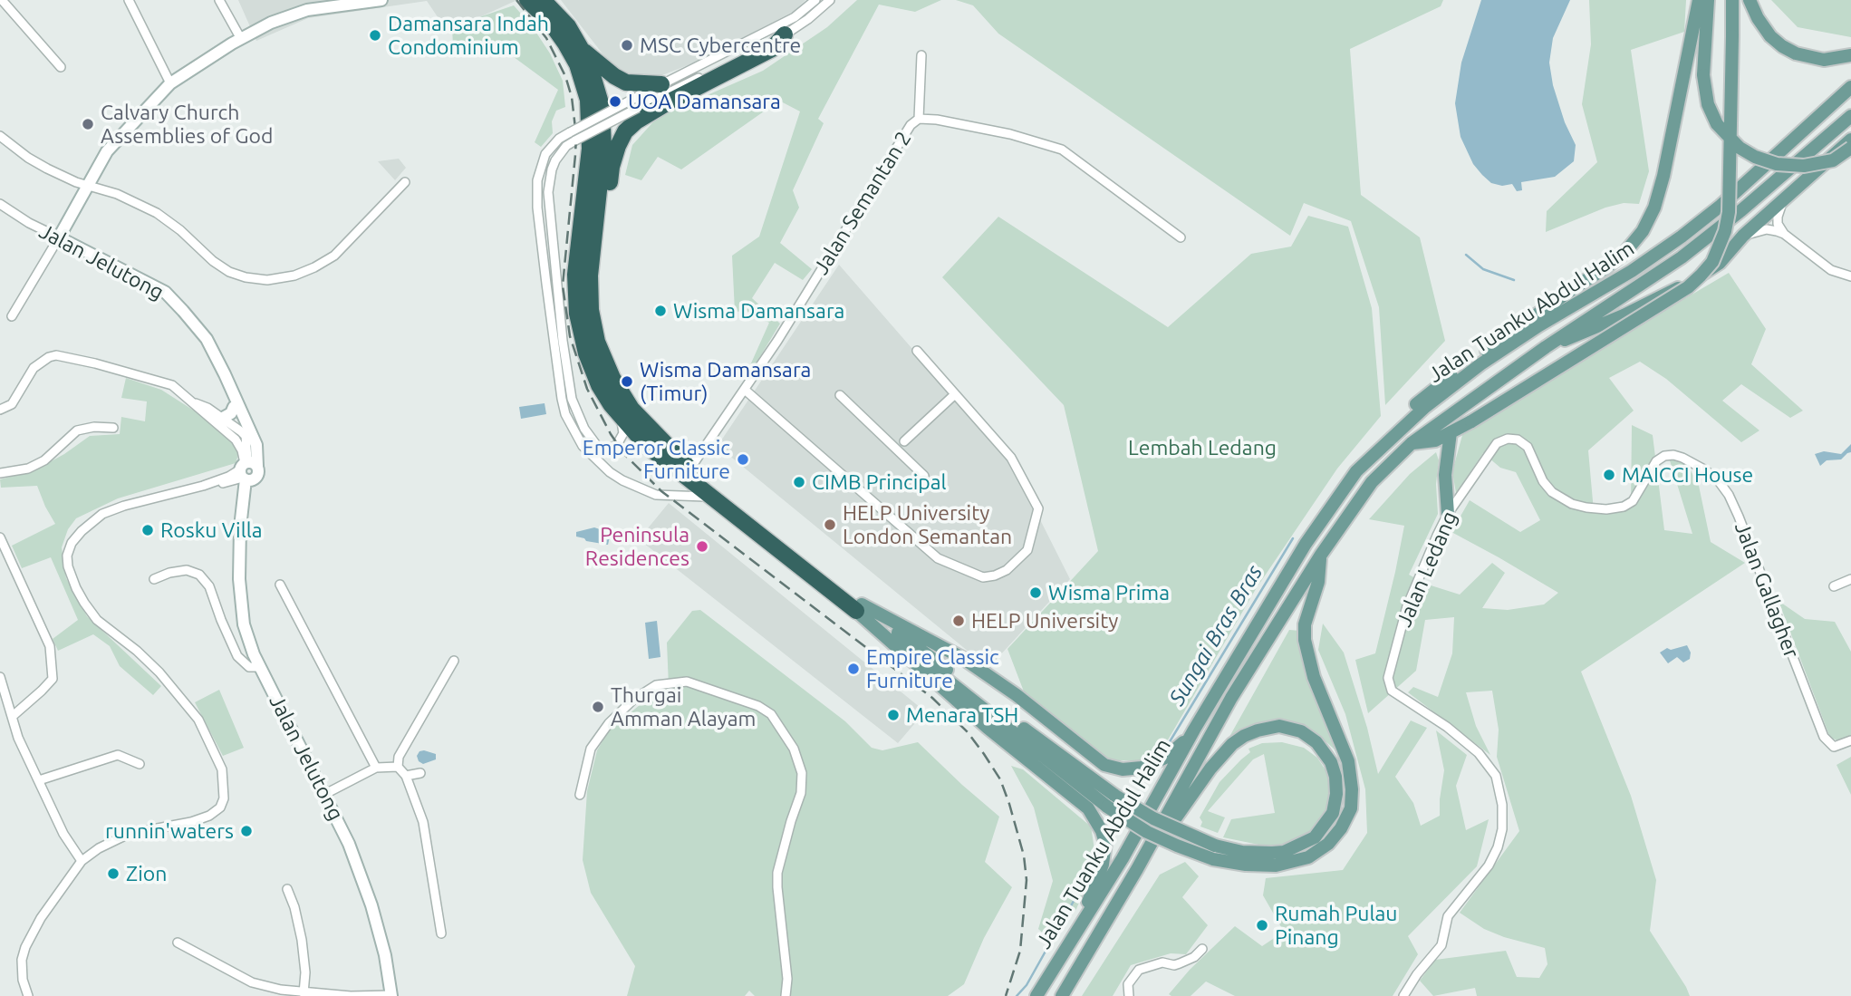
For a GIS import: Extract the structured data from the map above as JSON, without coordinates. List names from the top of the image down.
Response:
{
  "streets": {
    "main road": ["Jalan Tuanku Abdul Halim"],
    "street": [
      "Jalan Semantan 2",
      "Jalan Jelutong",
      "Jalan Ledang",
      "Jalan Gallagher"
    ]
  },
  "crossings": [
    ["Jalan Ledang", "Jalan Gallagher"]
  ],
  "water": ["Sungai Bras Bras"],
  "parks": ["Lembah Ledang"],
  "places": [
    "Damansara Indah Condominium",
    "MSC Cybercentre",
    "UOA Damansara",
    "Calvary Church Assemblies of God",
    "Wisma Damansara",
    "Wisma Damansara (Timur)",
    "Emperor Classic Furniture",
    "MAICCI House",
    "CIMB Principal",
    "HELP University London Semantan",
    "Rosku Villa",
    "Peninsula Residences",
    "Wisma Prima",
    "HELP University",
    "Empire Classic Furniture",
    "Thurgai Amman Alayam",
    "Menara TSH",
    "runnin'waters",
    "Zion",
    "Rumah Pulau Pinang"
  ]
}
